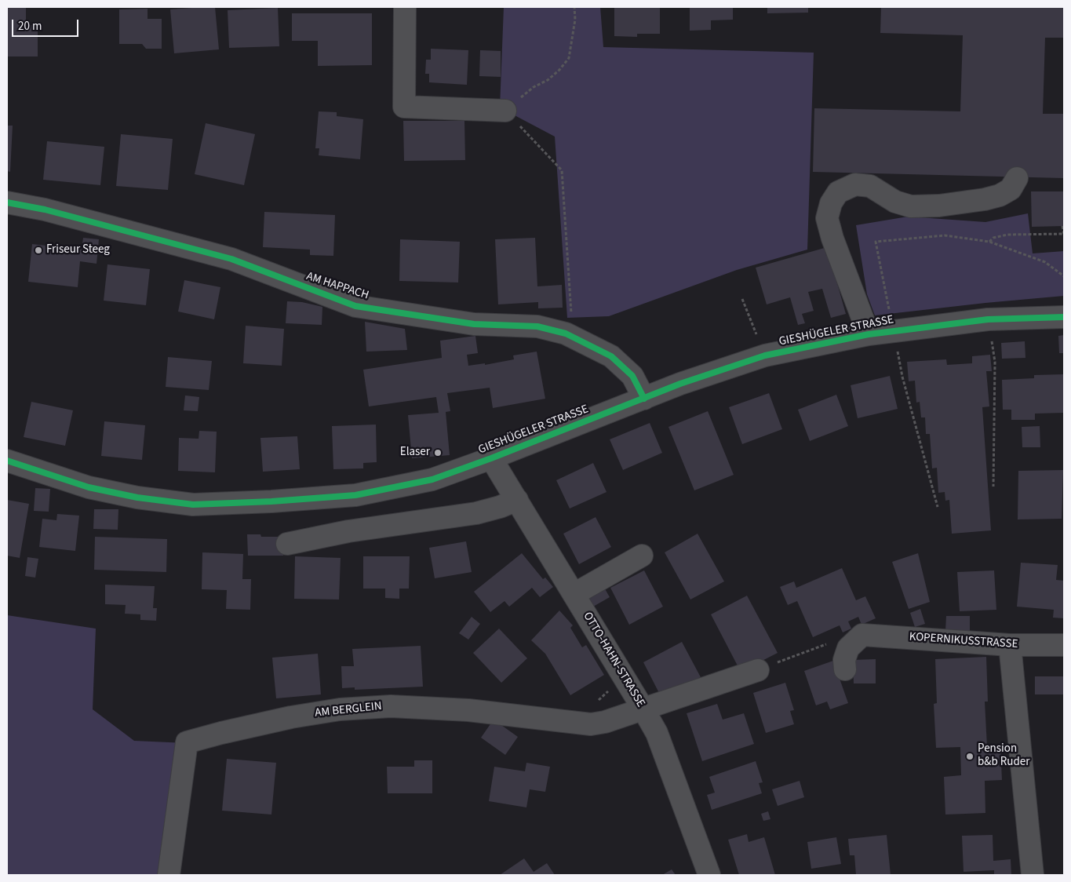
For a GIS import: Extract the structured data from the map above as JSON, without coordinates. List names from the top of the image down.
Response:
{
  "streets": {
    "street": [
      "AM HAPPACH",
      "GIESHÜGELER STRASSE",
      "KOPERNIKUSSTRASSE",
      "OTTO-HAHN-STRASSE",
      "AM BERGLEIN"
    ]
  },
  "crossings": [
    ["AM HAPPACH", "GIESHÜGELER STRASSE"],
    ["GIESHÜGELER STRASSE", "OTTO-HAHN-STRASSE"],
    ["OTTO-HAHN-STRASSE", "AM BERGLEIN"]
  ],
  "places": ["Friseur Steeg", "Elaser", "Pension b&b Ruder"],
  "scale_bar": "20 m"
}
